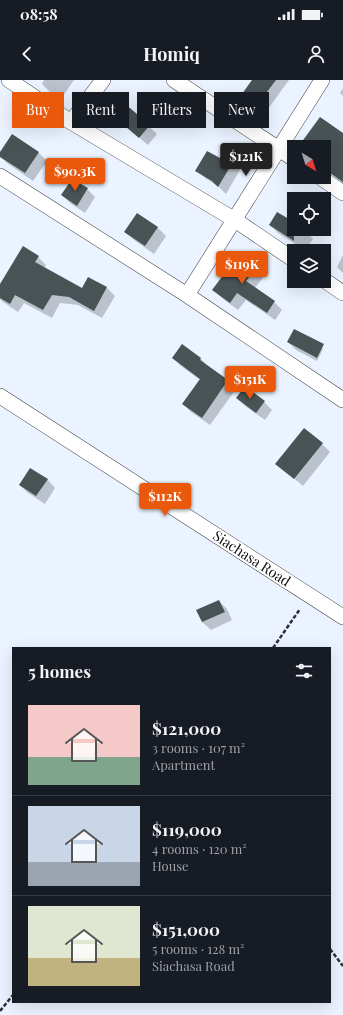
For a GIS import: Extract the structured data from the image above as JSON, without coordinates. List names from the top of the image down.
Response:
{
  "streets": {
    "street": ["Siachasa Road"]
  },
  "north": "bottom right",
  "page": {
    "status": "08:58",
    "header": "Homiq",
    "chip": [
      "Buy",
      "Rent",
      "Filters",
      "New"
    ],
    "price": [
      "$121K",
      "$90.3K",
      "$119K",
      "$151K",
      "$112K"
    ],
    "heading": "5 homes",
    "list": [
      {
        "name": "$121,000",
        "note": "3 rooms · 107 m² · Apartment"
      },
      {
        "name": "$119,000",
        "note": "4 rooms · 120 m² · House"
      },
      {
        "name": "$151,000",
        "note": "5 rooms · 128 m² · Siachasa Road"
      }
    ]
  }
}
